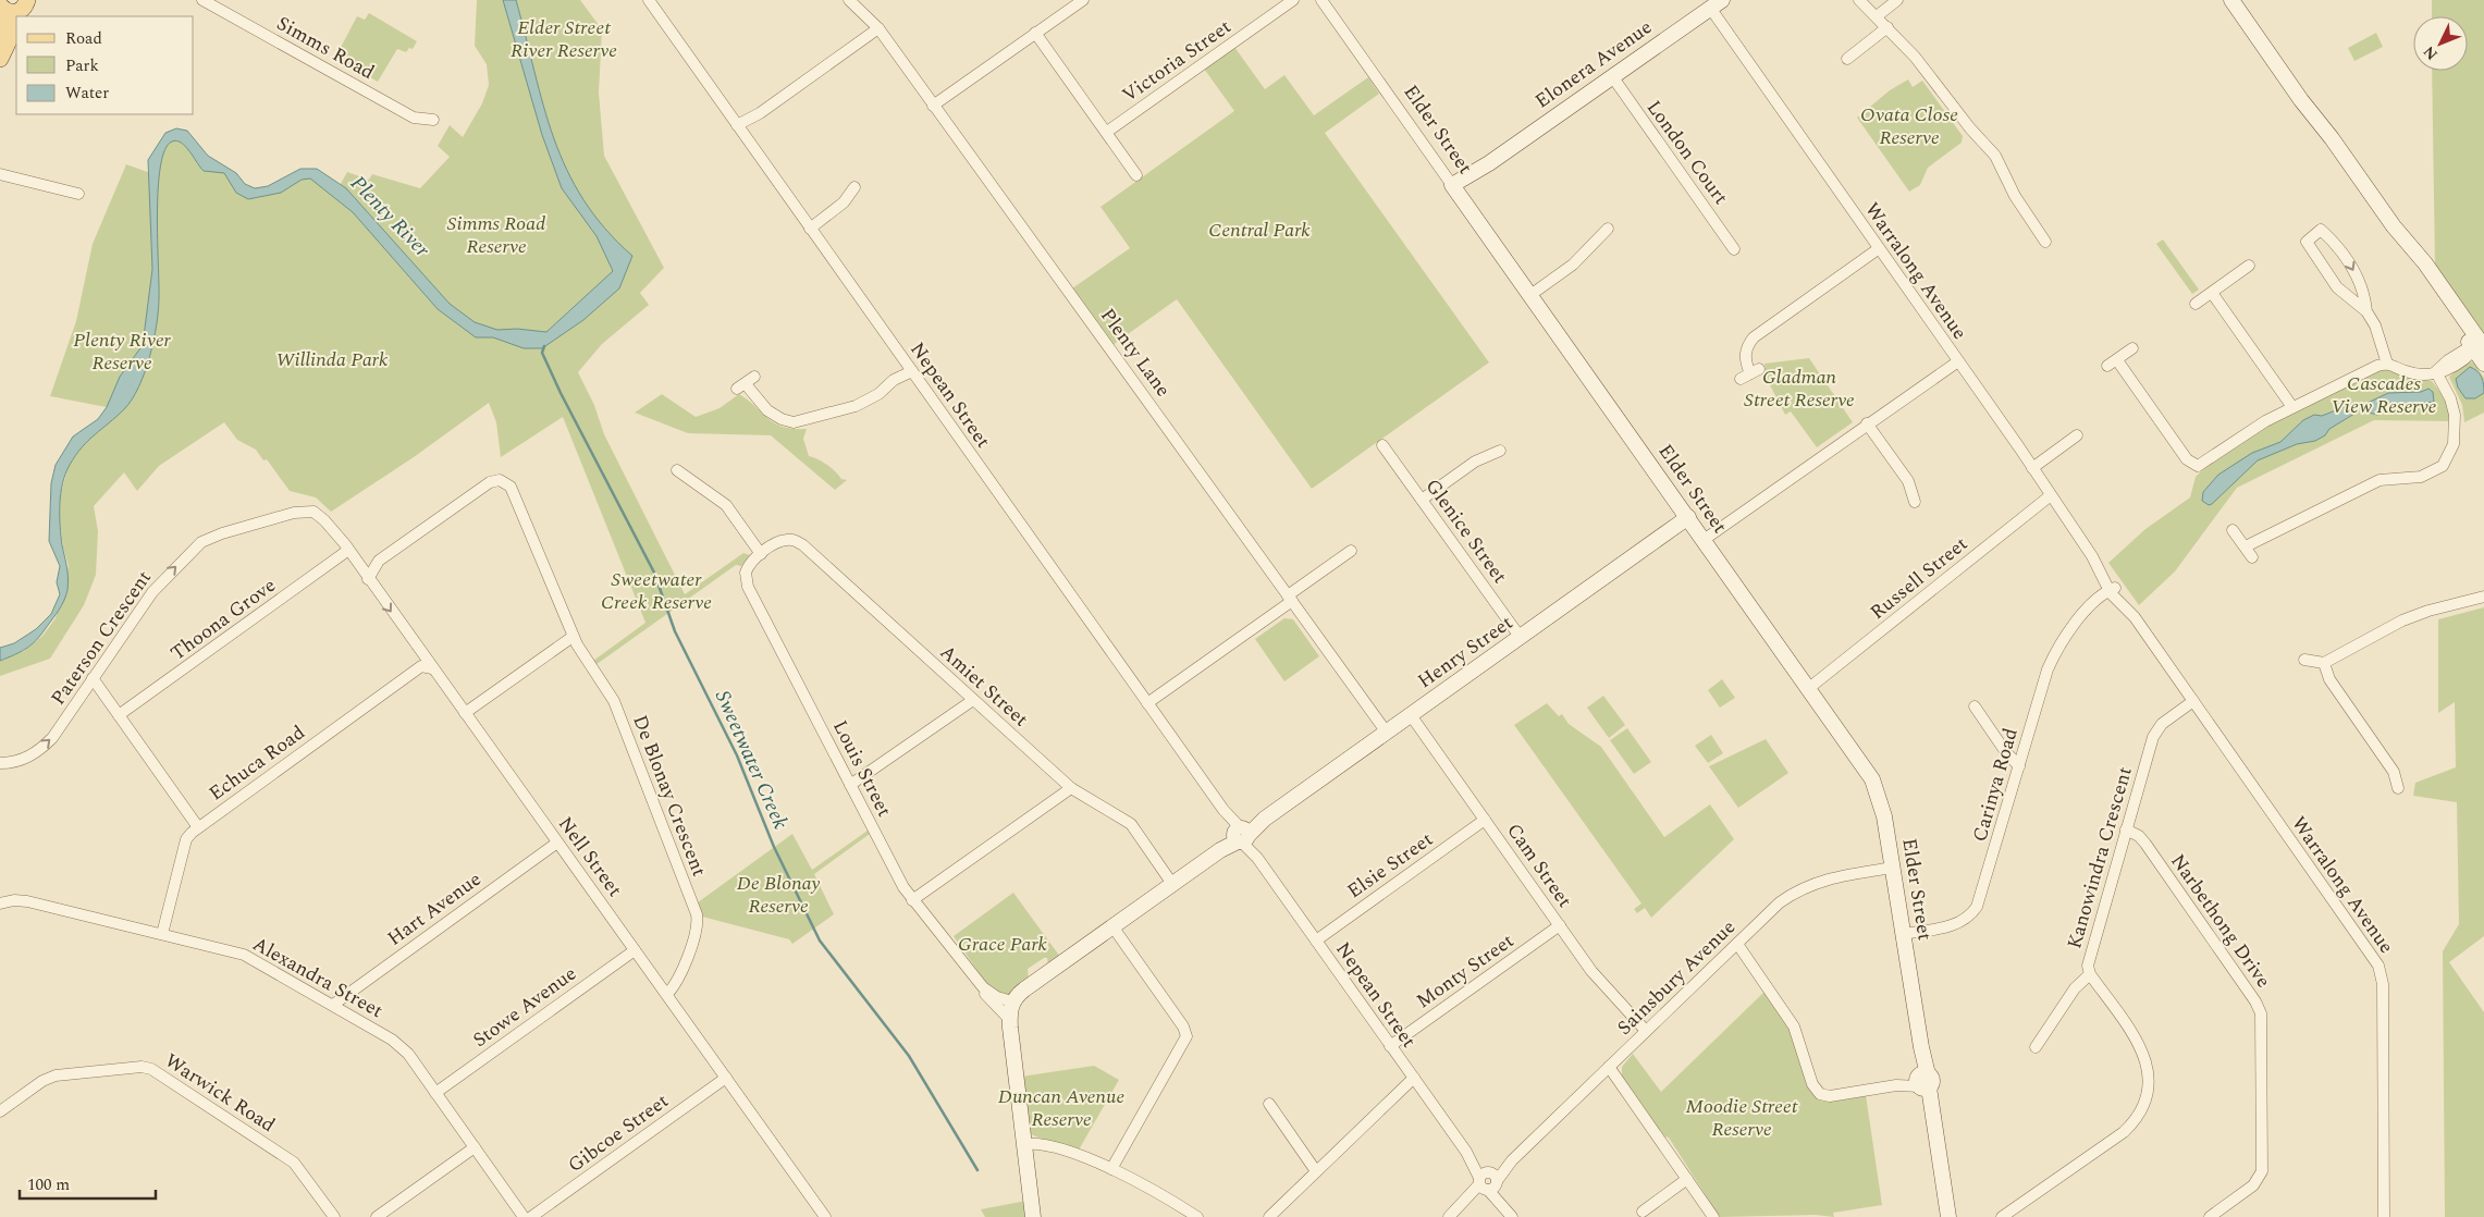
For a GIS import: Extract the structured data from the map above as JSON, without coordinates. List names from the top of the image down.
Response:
{
  "streets": {
    "street": [
      "Simms Road",
      "Victoria Street",
      "Elonera Avenue",
      "Elder Street",
      "London Court",
      "Warralong Avenue",
      "Plenty Lane",
      "Nepean Street",
      "Glenice Street",
      "Russell Street",
      "Thoona Grove",
      "Paterson Crescent",
      "Henry Street",
      "Amiet Street",
      "Echuca Road",
      "Louis Street",
      "Carinya Road",
      "De Blonay Crescent",
      "Nell Street",
      "Kanowindra Crescent",
      "Elsie Street",
      "Cam Street",
      "Hart Avenue",
      "Narbethong Drive",
      "Monty Street",
      "Alexandra Street",
      "Sainsbury Avenue",
      "Stowe Avenue",
      "Warwick Road",
      "Gibcoe Street"
    ]
  },
  "crossings": [
    ["Elonera Avenue", "Elder Street"],
    ["Elonera Avenue", "London Court"],
    ["Elonera Avenue", "Warralong Avenue"],
    ["Elder Street", "Russell Street"],
    ["Elder Street", "Henry Street"],
    ["Elder Street", "Carinya Road"],
    ["Elder Street", "Sainsbury Avenue"],
    ["Warralong Avenue", "Russell Street"],
    ["Warralong Avenue", "Carinya Road"],
    ["Warralong Avenue", "Kanowindra Crescent"],
    ["Plenty Lane", "Henry Street"],
    ["Nepean Street", "Henry Street"],
    ["Nepean Street", "Elsie Street"],
    ["Nepean Street", "Monty Street"],
    ["Nepean Street", "Sainsbury Avenue"],
    ["Glenice Street", "Henry Street"],
    ["Thoona Grove", "Nell Street"],
    ["Paterson Crescent", "Nell Street"],
    ["Henry Street", "Amiet Street"],
    ["Henry Street", "Louis Street"],
    ["Henry Street", "Cam Street"],
    ["Amiet Street", "Louis Street"],
    ["Echuca Road", "Nell Street"],
    ["Echuca Road", "Alexandra Street"],
    ["De Blonay Crescent", "Nell Street"],
    ["Nell Street", "Hart Avenue"],
    ["Nell Street", "Stowe Avenue"],
    ["Nell Street", "Gibcoe Street"],
    ["Kanowindra Crescent", "Narbethong Drive"],
    ["Elsie Street", "Cam Street"],
    ["Cam Street", "Monty Street"],
    ["Cam Street", "Sainsbury Avenue"],
    ["Hart Avenue", "Alexandra Street"],
    ["Alexandra Street", "Stowe Avenue"]
  ],
  "one_way": ["Paterson Crescent"],
  "water": ["Plenty River", "Sweetwater Creek"],
  "parks": [
    "Elder Street River Reserve",
    "Ovata Close Reserve",
    "Simms Road Reserve",
    "Central Park",
    "Plenty River Reserve",
    "Willinda Park",
    "Gladman Street Reserve",
    "Cascades View Reserve",
    "Sweetwater Creek Reserve",
    "De Blonay Reserve",
    "Grace Park",
    "Duncan Avenue Reserve",
    "Moodie Street Reserve"
  ],
  "legend": ["Road", "Park", "Water"],
  "scale_bar": "100 m",
  "north": "bottom left"
}
